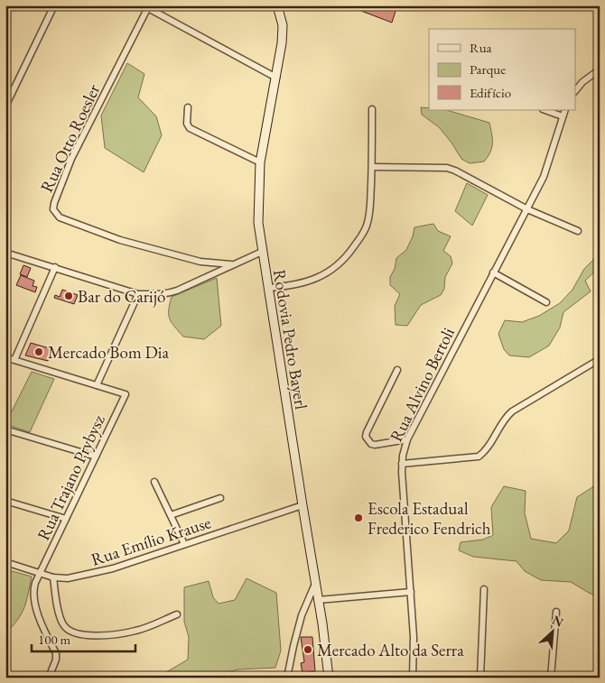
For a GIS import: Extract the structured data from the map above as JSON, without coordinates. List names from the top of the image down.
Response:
{
  "streets": {
    "main road": ["Rodovia Pedro Bayerl"],
    "street": [
      "Rua Otto Roesler",
      "Rua Alvino Bertoli",
      "Rua Trajano Prybysz",
      "Rua Emílio Krause"
    ]
  },
  "crossings": [
    ["Rodovia Pedro Bayerl", "Rua Emílio Krause"],
    ["Rua Trajano Prybysz", "Rua Emílio Krause"]
  ],
  "places": [
    "Bar do Carijó",
    "Mercado Bom Dia",
    "Escola Estadual Frederico Fendrich",
    "Mercado Alto da Serra"
  ],
  "legend": ["Rua", "Parque", "Edifício"],
  "scale_bar": "100 m",
  "north": "top right"
}
